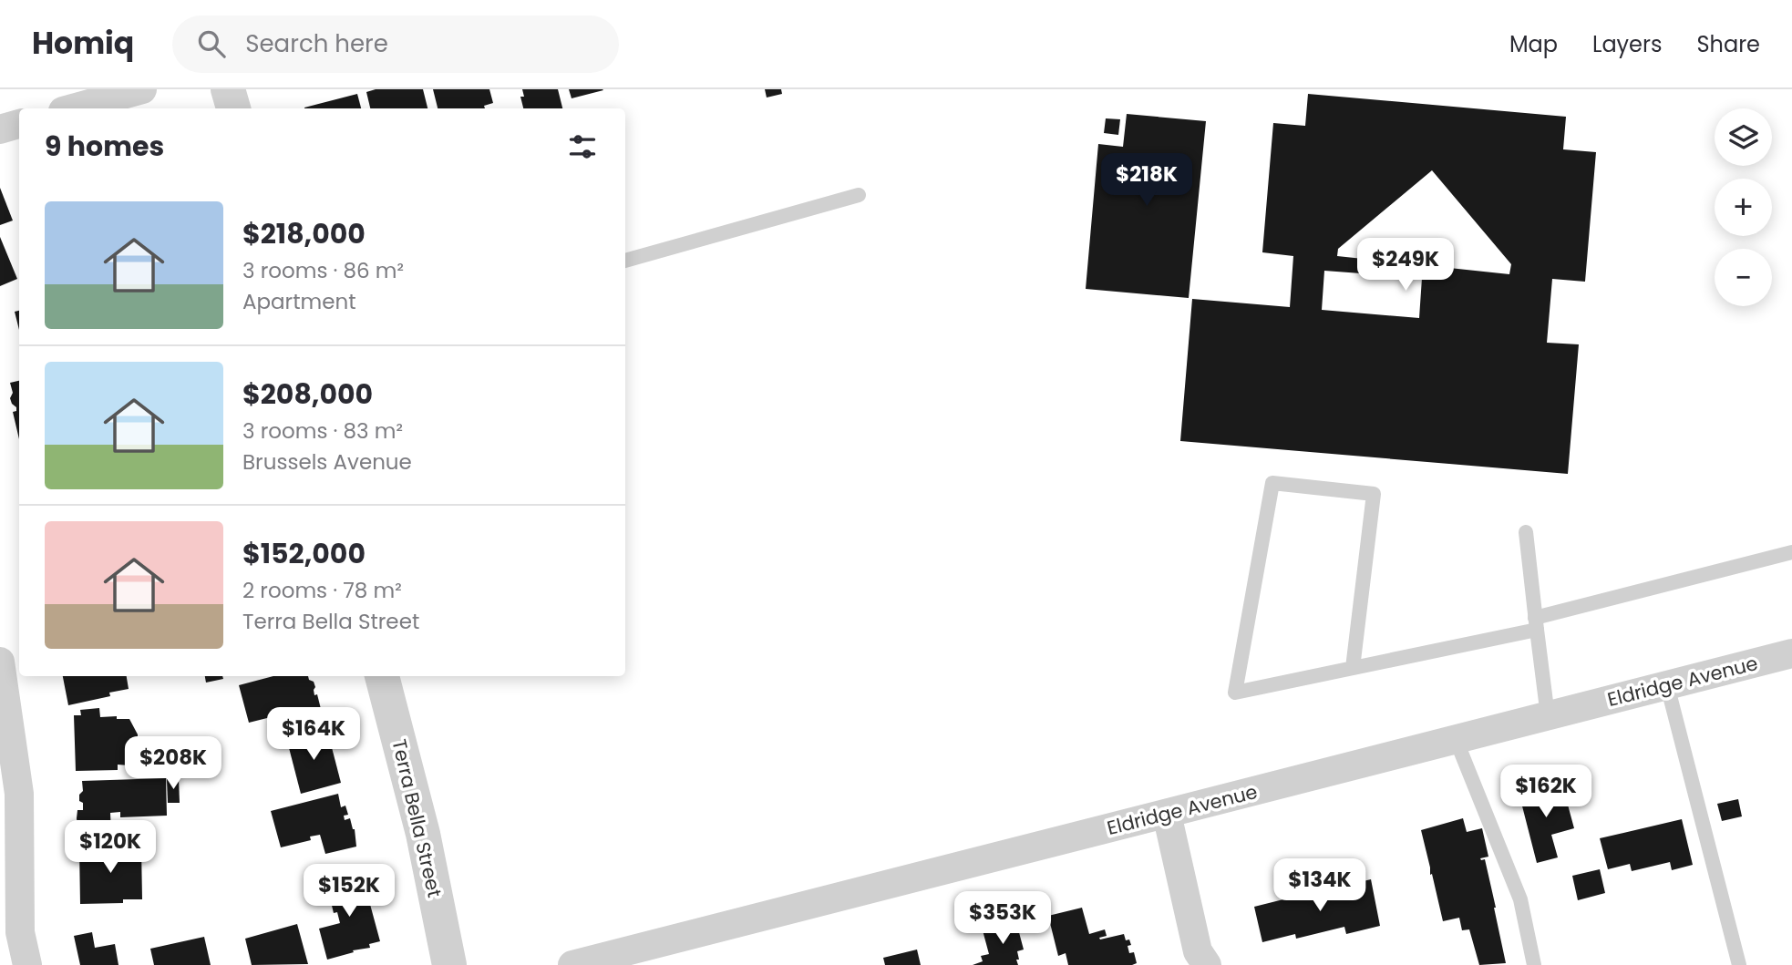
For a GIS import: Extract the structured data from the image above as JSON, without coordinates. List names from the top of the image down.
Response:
{
  "streets": {
    "street": ["Eldridge Avenue", "Terra Bella Street"]
  },
  "page": {
    "header": "Homiq",
    "search": "Search here",
    "nav": ["Map", "Layers", "Share"],
    "map_buttons": ["+", "−"],
    "heading": "9 homes",
    "price": [
      "$218K",
      "$249K",
      "$164K",
      "$208K",
      "$162K",
      "$120K",
      "$134K",
      "$152K",
      "$353K"
    ],
    "list": [
      {
        "name": "$218,000",
        "note": "3 rooms · 86 m² · Apartment"
      },
      {
        "name": "$208,000",
        "note": "3 rooms · 83 m² · Brussels Avenue"
      },
      {
        "name": "$152,000",
        "note": "2 rooms · 78 m² · Terra Bella Street"
      }
    ]
  }
}
